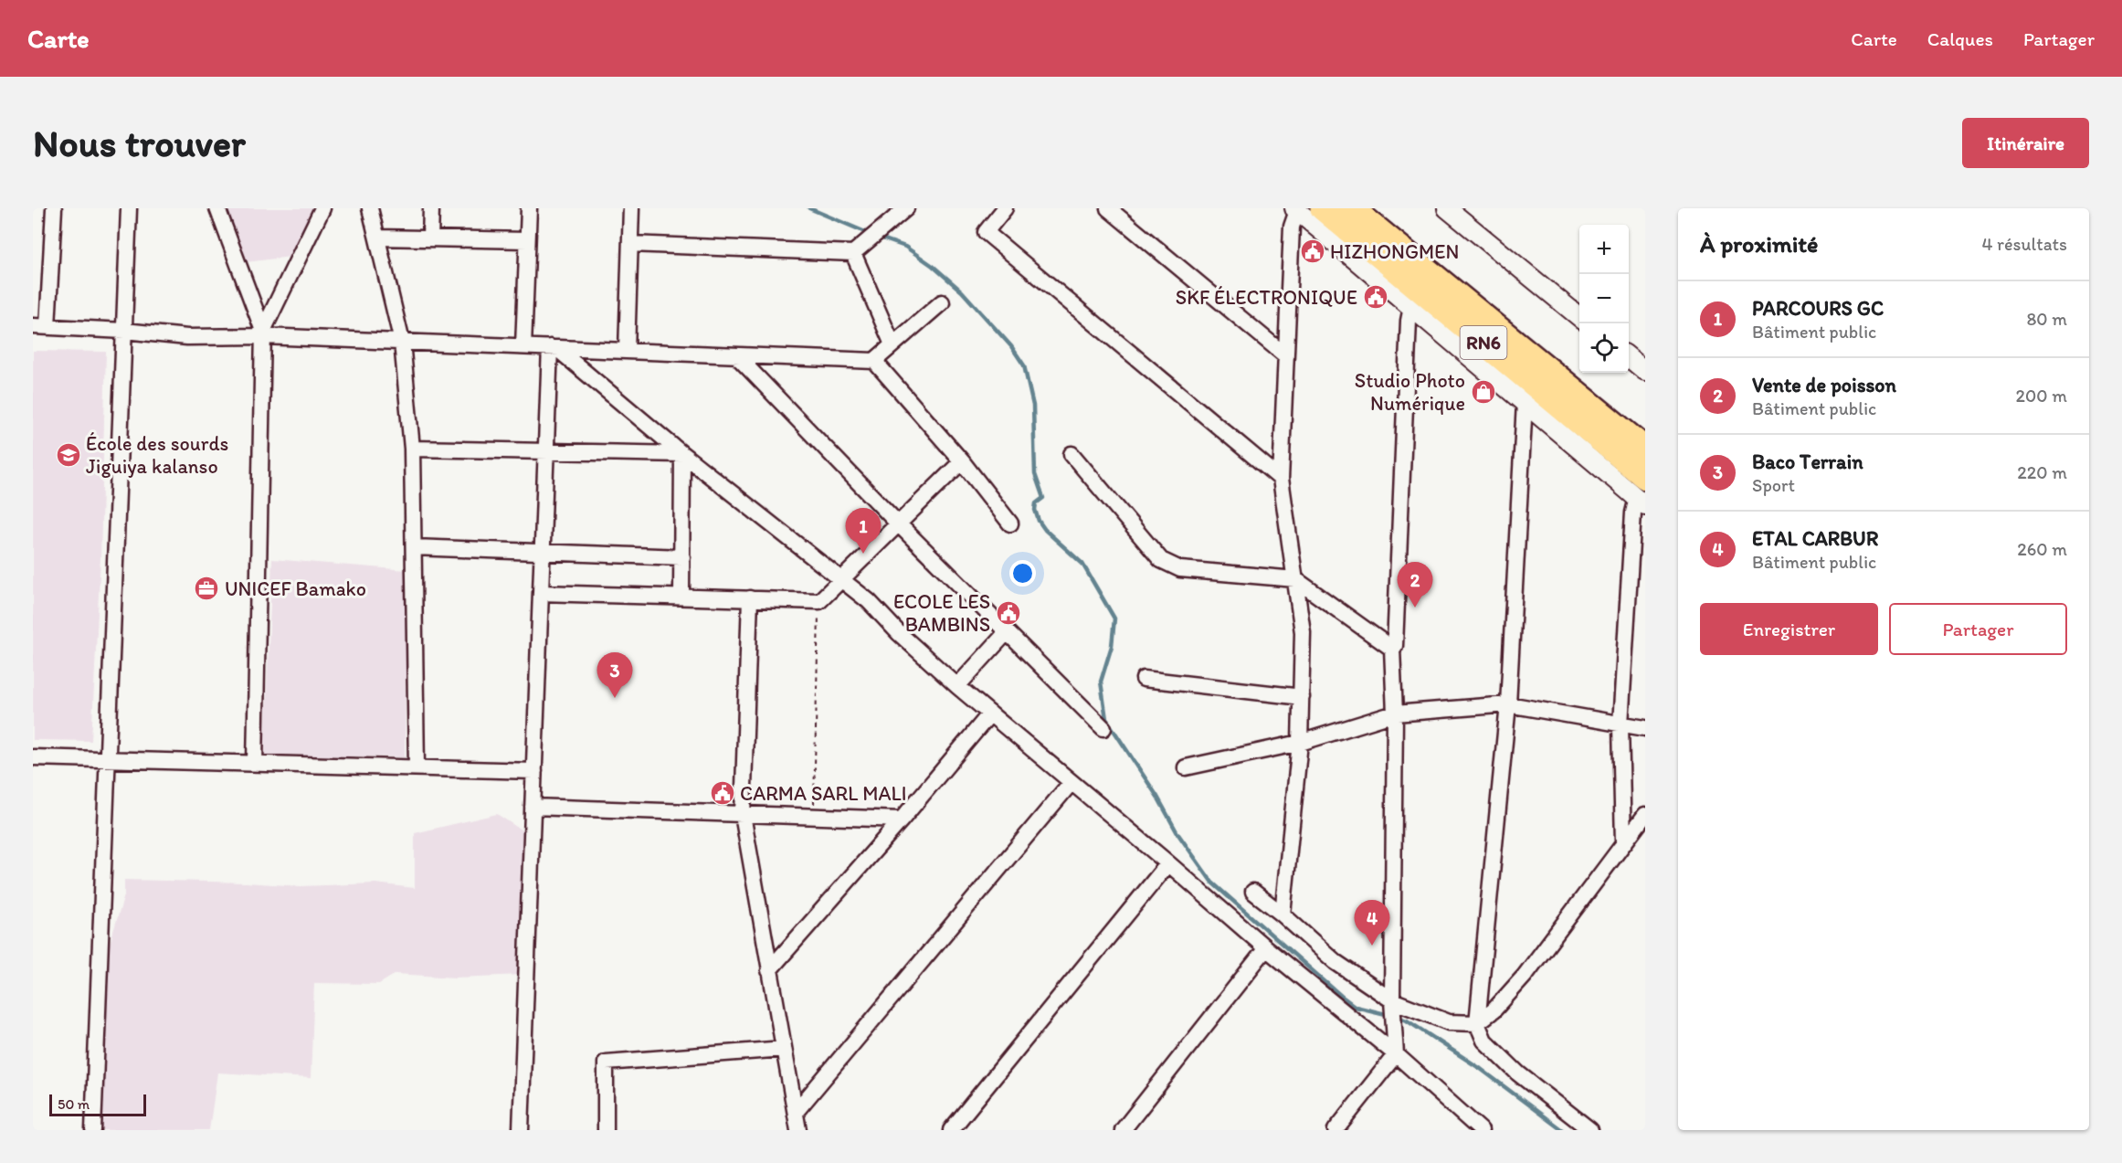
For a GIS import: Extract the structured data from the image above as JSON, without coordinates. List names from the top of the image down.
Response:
{
  "streets": {
    "highway": ["RN6"]
  },
  "places": {
    "public building": [
      "HIZHONGMEN",
      "SKF ÉLECTRONIQUE",
      "ECOLE LES BAMBINS",
      "CARMA SARL MALI"
    ],
    "shop": ["Studio Photo Numérique"],
    "school or university": ["École des sourds Jiguiya kalanso"],
    "office": ["UNICEF Bamako"]
  },
  "scale_bar": "50 m",
  "page": {
    "header": "Carte",
    "nav": ["Carte", "Calques", "Partager"],
    "buttons": [
      "Itinéraire",
      ["Enregistrer", "Partager"]
    ],
    "title": "Nous trouver",
    "heading": ["À proximité", "4 résultats"],
    "map_buttons": ["+", "−"],
    "list": [
      {
        "mark": "1",
        "name": "PARCOURS GC",
        "note": "Bâtiment public",
        "value": "80 m"
      },
      {
        "mark": "2",
        "name": "Vente de poisson",
        "note": "Bâtiment public",
        "value": "200 m"
      },
      {
        "mark": "3",
        "name": "Baco Terrain",
        "note": "Sport",
        "value": "220 m"
      },
      {
        "mark": "4",
        "name": "ETAL CARBUR",
        "note": "Bâtiment public",
        "value": "260 m"
      }
    ],
    "pins": [
      "1",
      "2",
      "3",
      "4"
    ],
    "scale": "50 m"
  }
}
